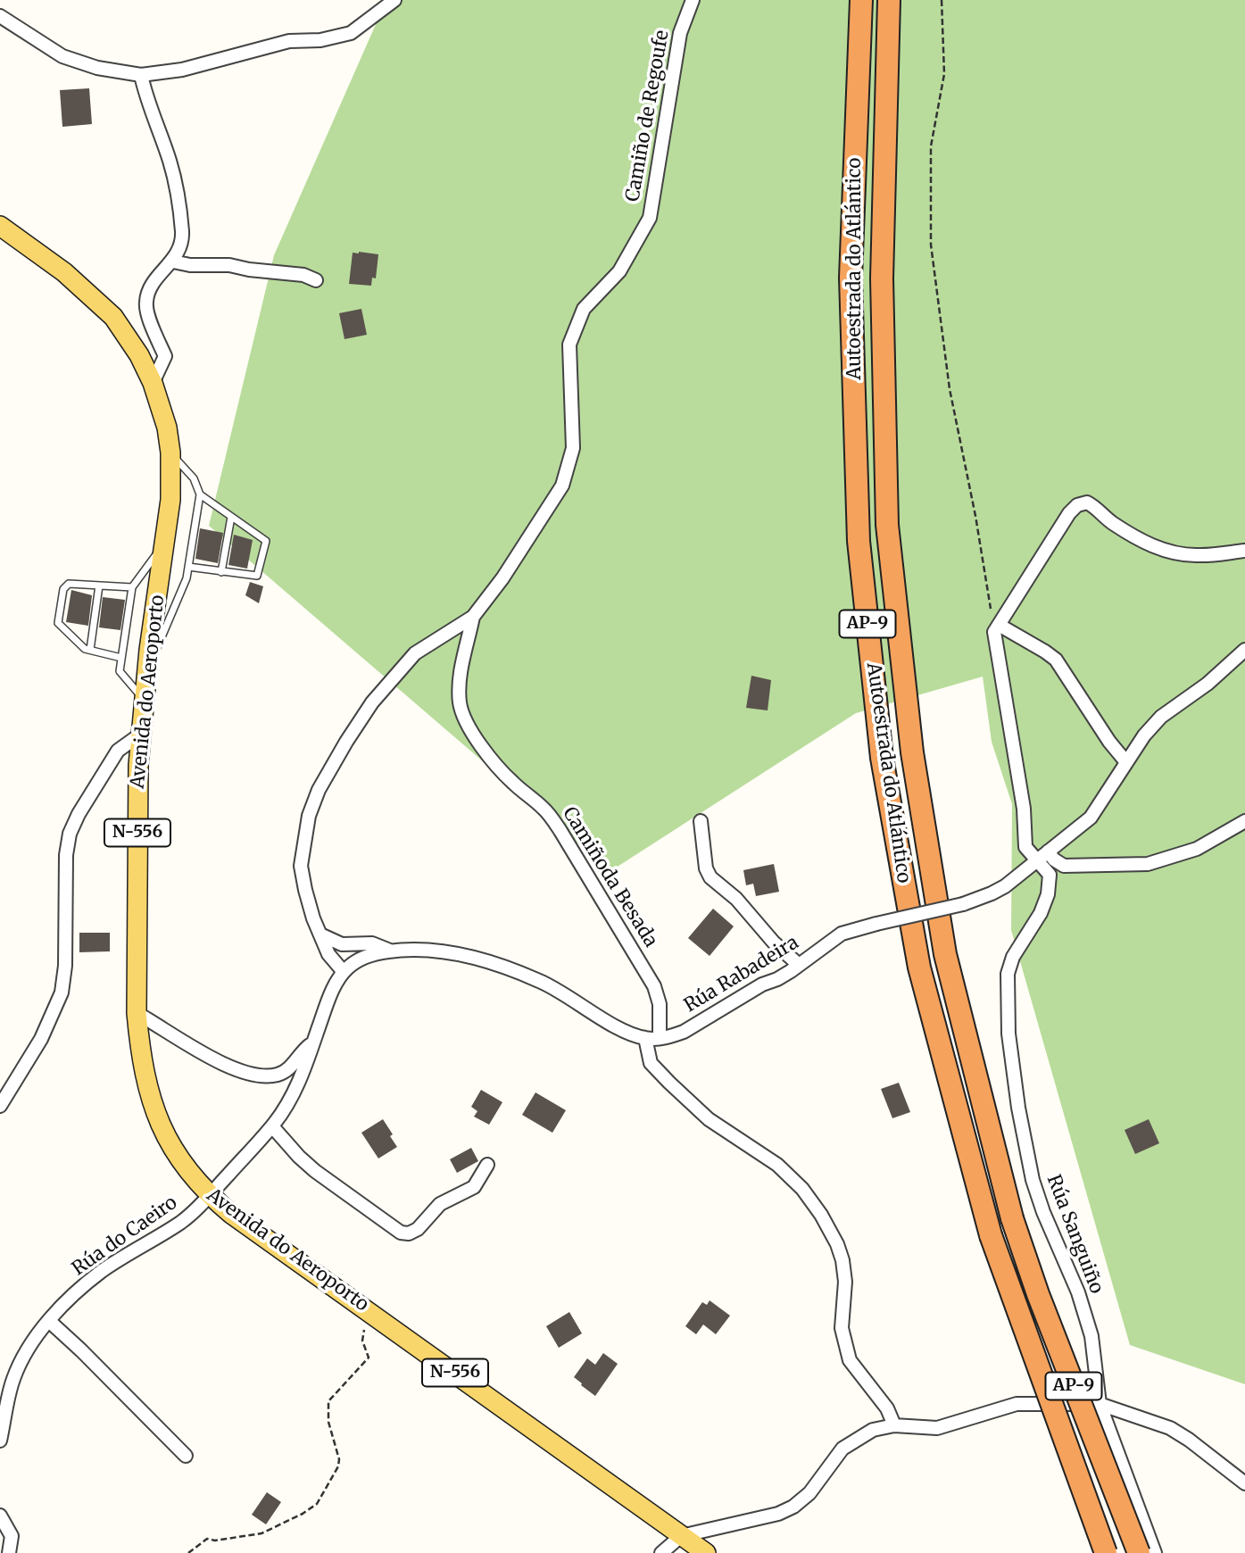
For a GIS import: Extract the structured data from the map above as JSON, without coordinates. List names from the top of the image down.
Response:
{
  "streets": {
    "highway": ["Autoestrada do Atlántico", "AP-9"],
    "main road": ["Avenida do Aeroporto", "N-556"],
    "street": [
      "Camiño de Regoufe",
      "Camiñoda Besada",
      "Rúa Rabadeira",
      "Rúa Sanguiño",
      "Rúa do Caeiro"
    ]
  },
  "crossings": [
    ["Camiño de Regoufe", "Camiñoda Besada"],
    ["Camiño de Regoufe", "Rúa Rabadeira"],
    ["Avenida do Aeroporto", "Rúa Rabadeira"],
    ["Avenida do Aeroporto", "Rúa do Caeiro"],
    ["Camiñoda Besada", "Rúa Rabadeira"],
    ["Rúa Rabadeira", "Rúa Sanguiño"],
    ["Rúa Rabadeira", "Rúa do Caeiro"]
  ]
}
